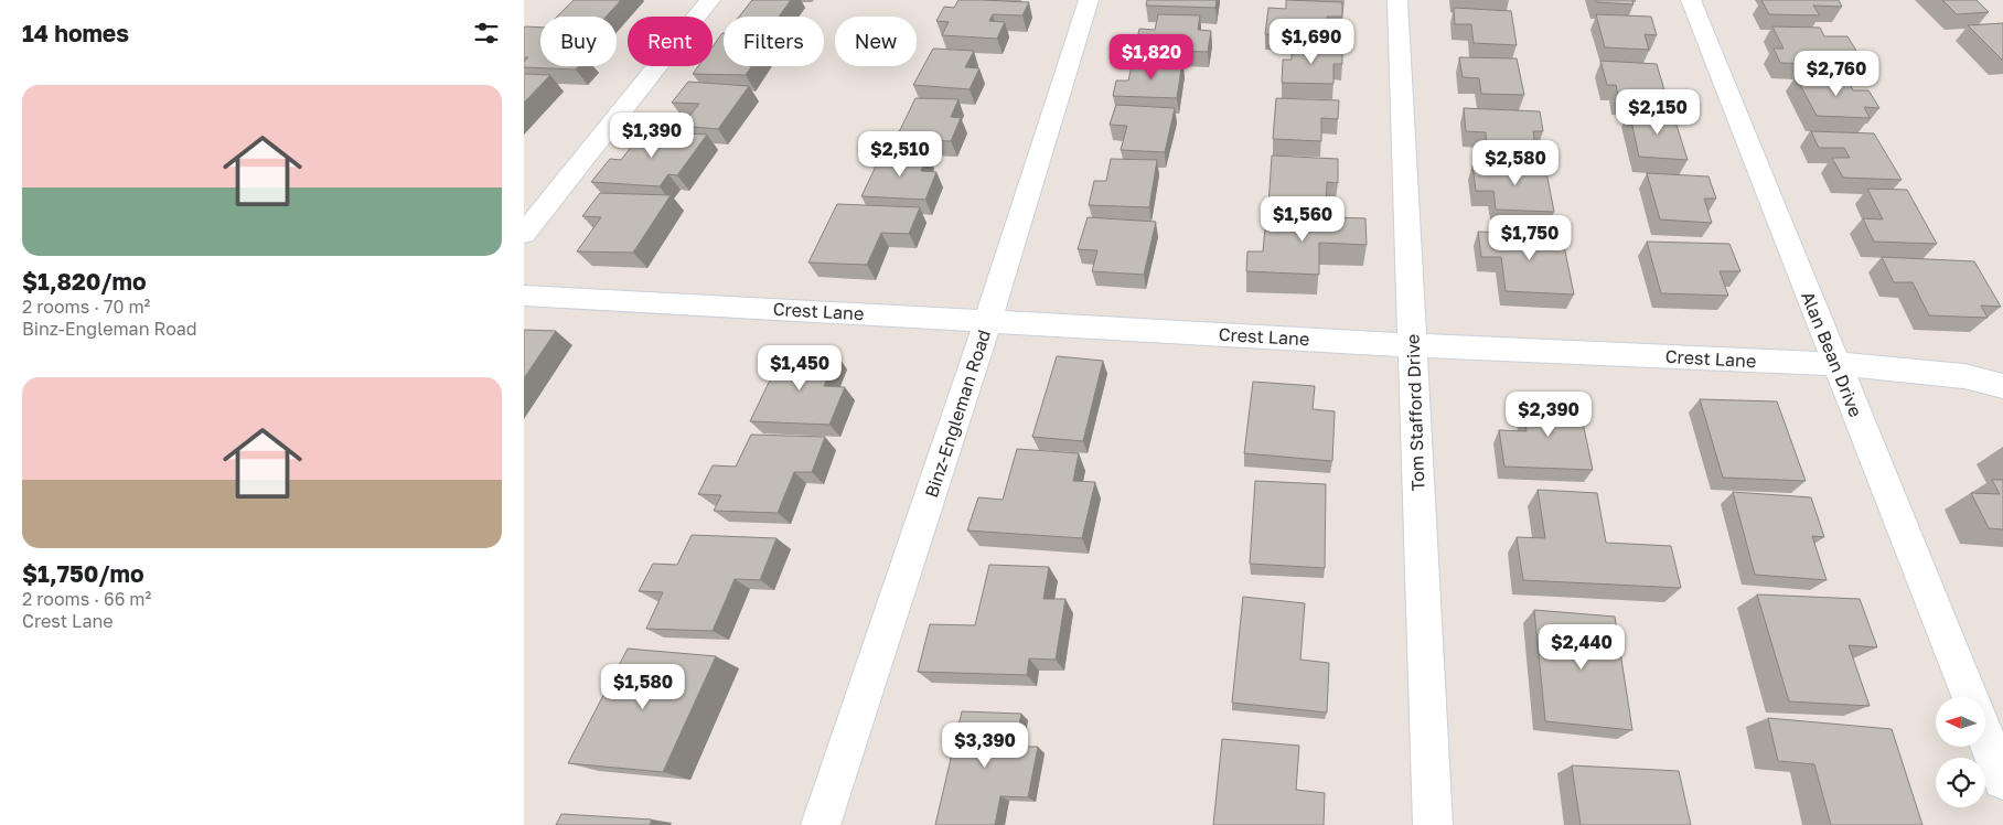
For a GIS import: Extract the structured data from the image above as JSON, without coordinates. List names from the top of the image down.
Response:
{
  "streets": {
    "street": [
      "Crest Lane",
      "Alan Bean Drive",
      "Tom Stafford Drive",
      "Binz-Engleman Road"
    ]
  },
  "crossings": [
    ["Crest Lane", "Alan Bean Drive"],
    ["Crest Lane", "Tom Stafford Drive"],
    ["Crest Lane", "Binz-Engleman Road"]
  ],
  "north": "left",
  "page": {
    "heading": "14 homes",
    "chip": [
      "Buy",
      "Rent",
      "Filters",
      "New"
    ],
    "price": [
      "$1,690",
      "$1,820",
      "$2,760",
      "$2,150",
      "$1,390",
      "$2,510",
      "$2,580",
      "$1,560",
      "$1,750",
      "$1,450",
      "$2,390",
      "$2,440",
      "$1,580",
      "$3,390"
    ],
    "list": [
      {
        "name": "$1,820/mo",
        "note": "2 rooms · 70 m² · Binz-Engleman Road"
      },
      {
        "name": "$1,750/mo",
        "note": "2 rooms · 66 m² · Crest Lane"
      }
    ]
  }
}
